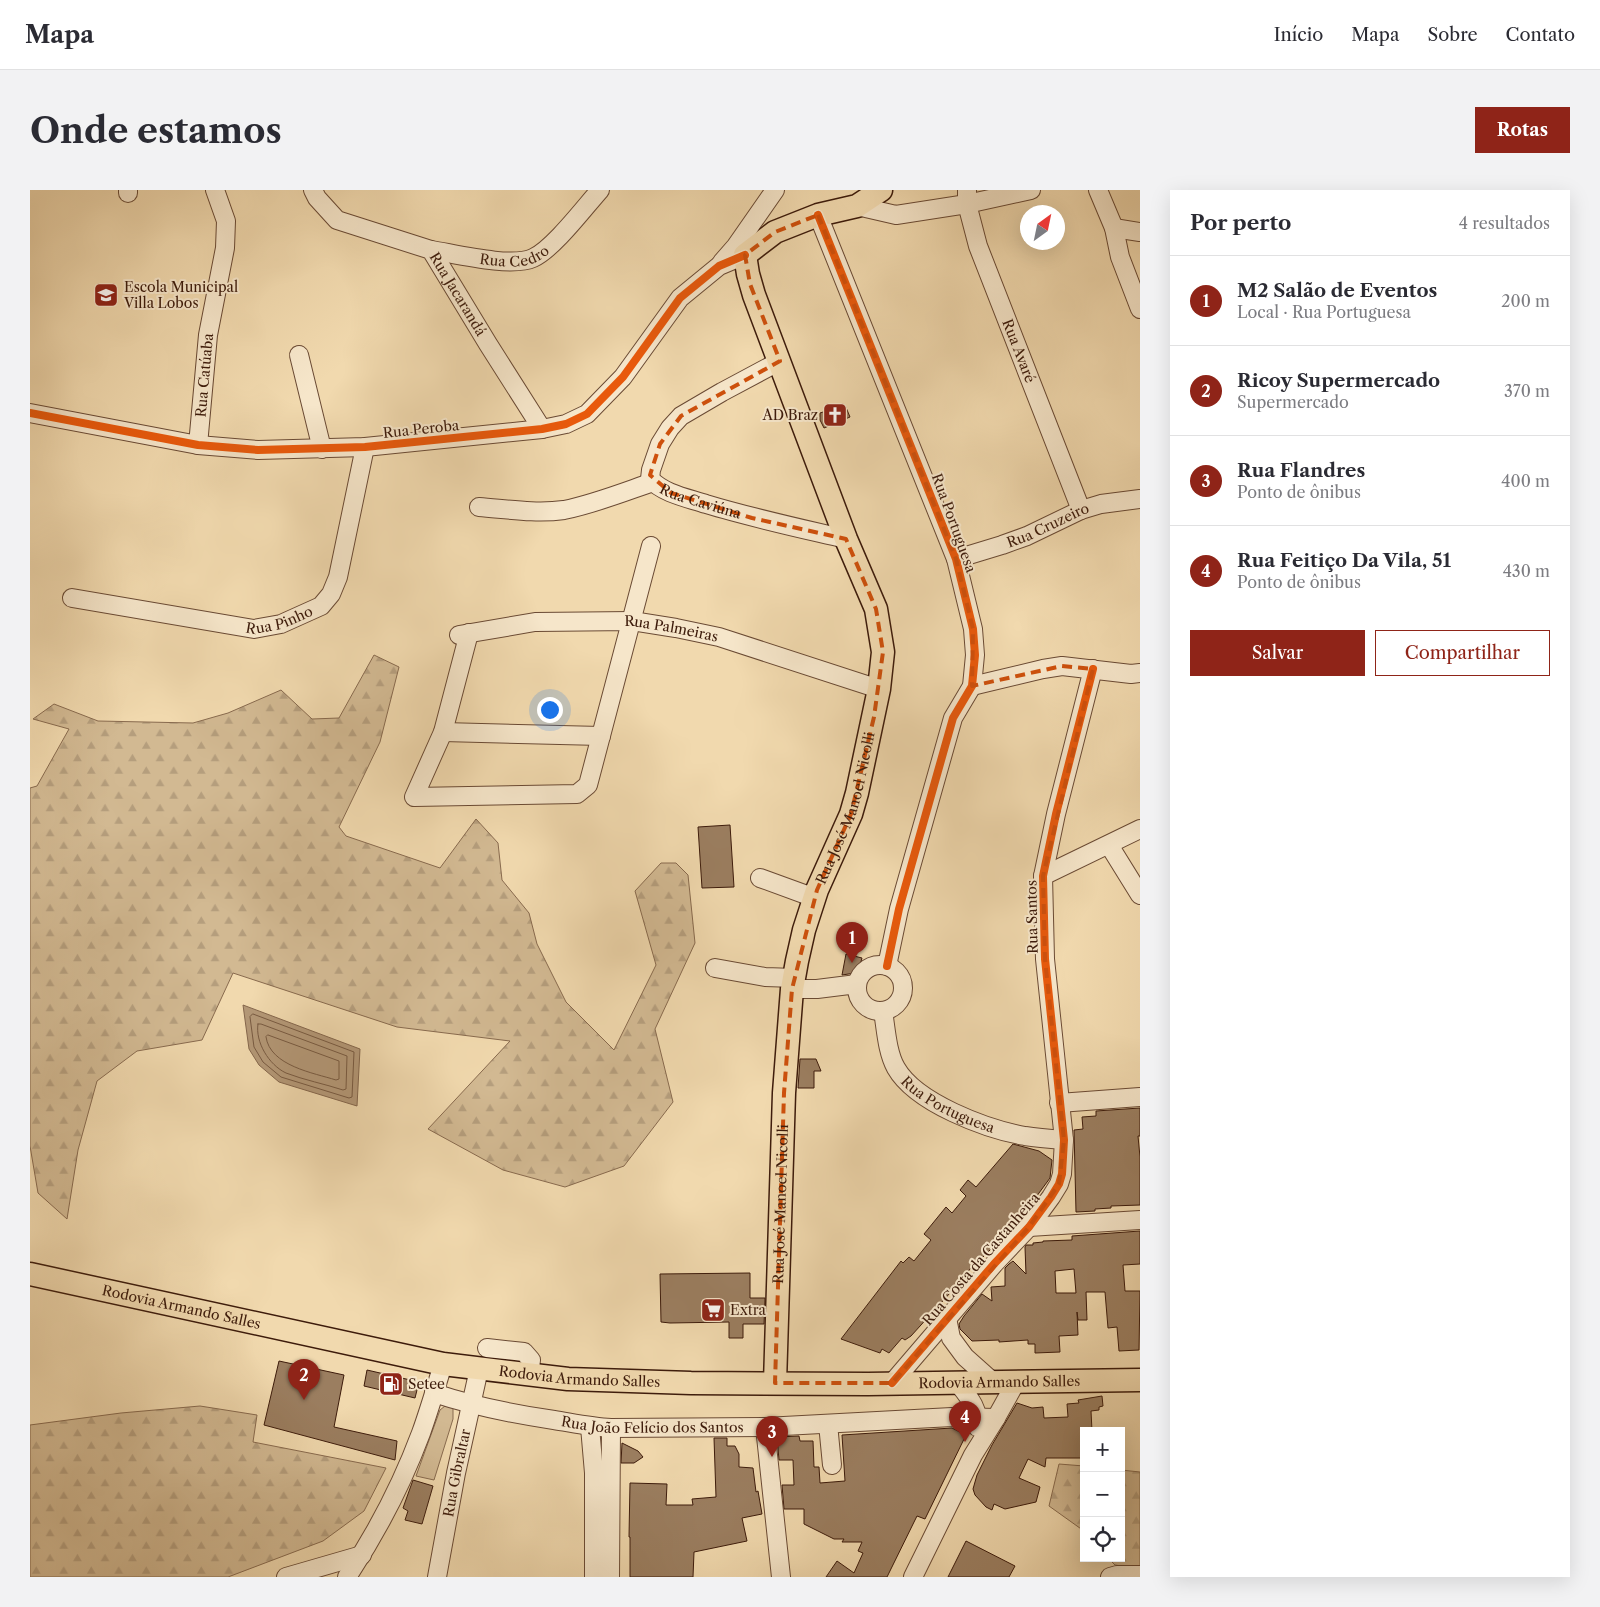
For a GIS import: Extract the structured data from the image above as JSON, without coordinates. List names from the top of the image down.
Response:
{
  "streets": {
    "main road": ["Rua José Manoel Nicolli", "Rodovia Armando Salles"],
    "street": [
      "Rua Cedro",
      "Rua Jacarandá",
      "Rua Avaré",
      "Rua Catúaba",
      "Rua Peroba",
      "Rua Caviúna",
      "Rua Portuguesa",
      "Rua Cruzeiro",
      "Rua Pinho",
      "Rua Palmeiras",
      "Rua Santos",
      "Rua Costa da Castanheira",
      "Rua João Felício dos Santos",
      "Rua Gibraltar"
    ]
  },
  "crossings": [
    ["Rua Cedro", "Rua Jacarandá"],
    ["Rua Jacarandá", "Rua Peroba"],
    ["Rua Avaré", "Rua Cruzeiro"],
    ["Rua Catúaba", "Rua Peroba"],
    ["Rua Peroba", "Rua Pinho"],
    ["Rua Peroba", "Rua José Manoel Nicolli"],
    ["Rua Caviúna", "Rua José Manoel Nicolli"],
    ["Rua Portuguesa", "Rua Cruzeiro"],
    ["Rua Portuguesa", "Rua Santos"],
    ["Rua Portuguesa", "Rua Costa da Castanheira"],
    ["Rua Palmeiras", "Rua José Manoel Nicolli"],
    ["Rua José Manoel Nicolli", "Rodovia Armando Salles"],
    ["Rua Santos", "Rua Costa da Castanheira"],
    ["Rua Costa da Castanheira", "Rodovia Armando Salles"],
    ["Rodovia Armando Salles", "Rua Gibraltar"],
    ["Rua João Felício dos Santos", "Rua Gibraltar"]
  ],
  "places": {
    "school or university": ["Escola Municipal Villa Lobos"],
    "church": ["AD Braz"],
    "supermarket": ["Extra"],
    "fuel station": ["Setee"]
  },
  "north": "top right",
  "page": {
    "header": "Mapa",
    "nav": [
      "Início",
      "Mapa",
      "Sobre",
      "Contato"
    ],
    "buttons": [
      "Rotas",
      ["Salvar", "Compartilhar"]
    ],
    "title": "Onde estamos",
    "heading": ["Por perto", "4 resultados"],
    "list": [
      {
        "mark": "1",
        "name": "M2 Salão de Eventos",
        "note": "Local · Rua Portuguesa",
        "value": "200 m"
      },
      {
        "mark": "2",
        "name": "Ricoy Supermercado",
        "note": "Supermercado",
        "value": "370 m"
      },
      {
        "mark": "3",
        "name": "Rua Flandres",
        "note": "Ponto de ônibus",
        "value": "400 m"
      },
      {
        "mark": "4",
        "name": "Rua Feitiço Da Vila, 51",
        "note": "Ponto de ônibus",
        "value": "430 m"
      }
    ],
    "pins": [
      "1",
      "2",
      "4",
      "3"
    ],
    "map_buttons": ["+", "−"]
  }
}
